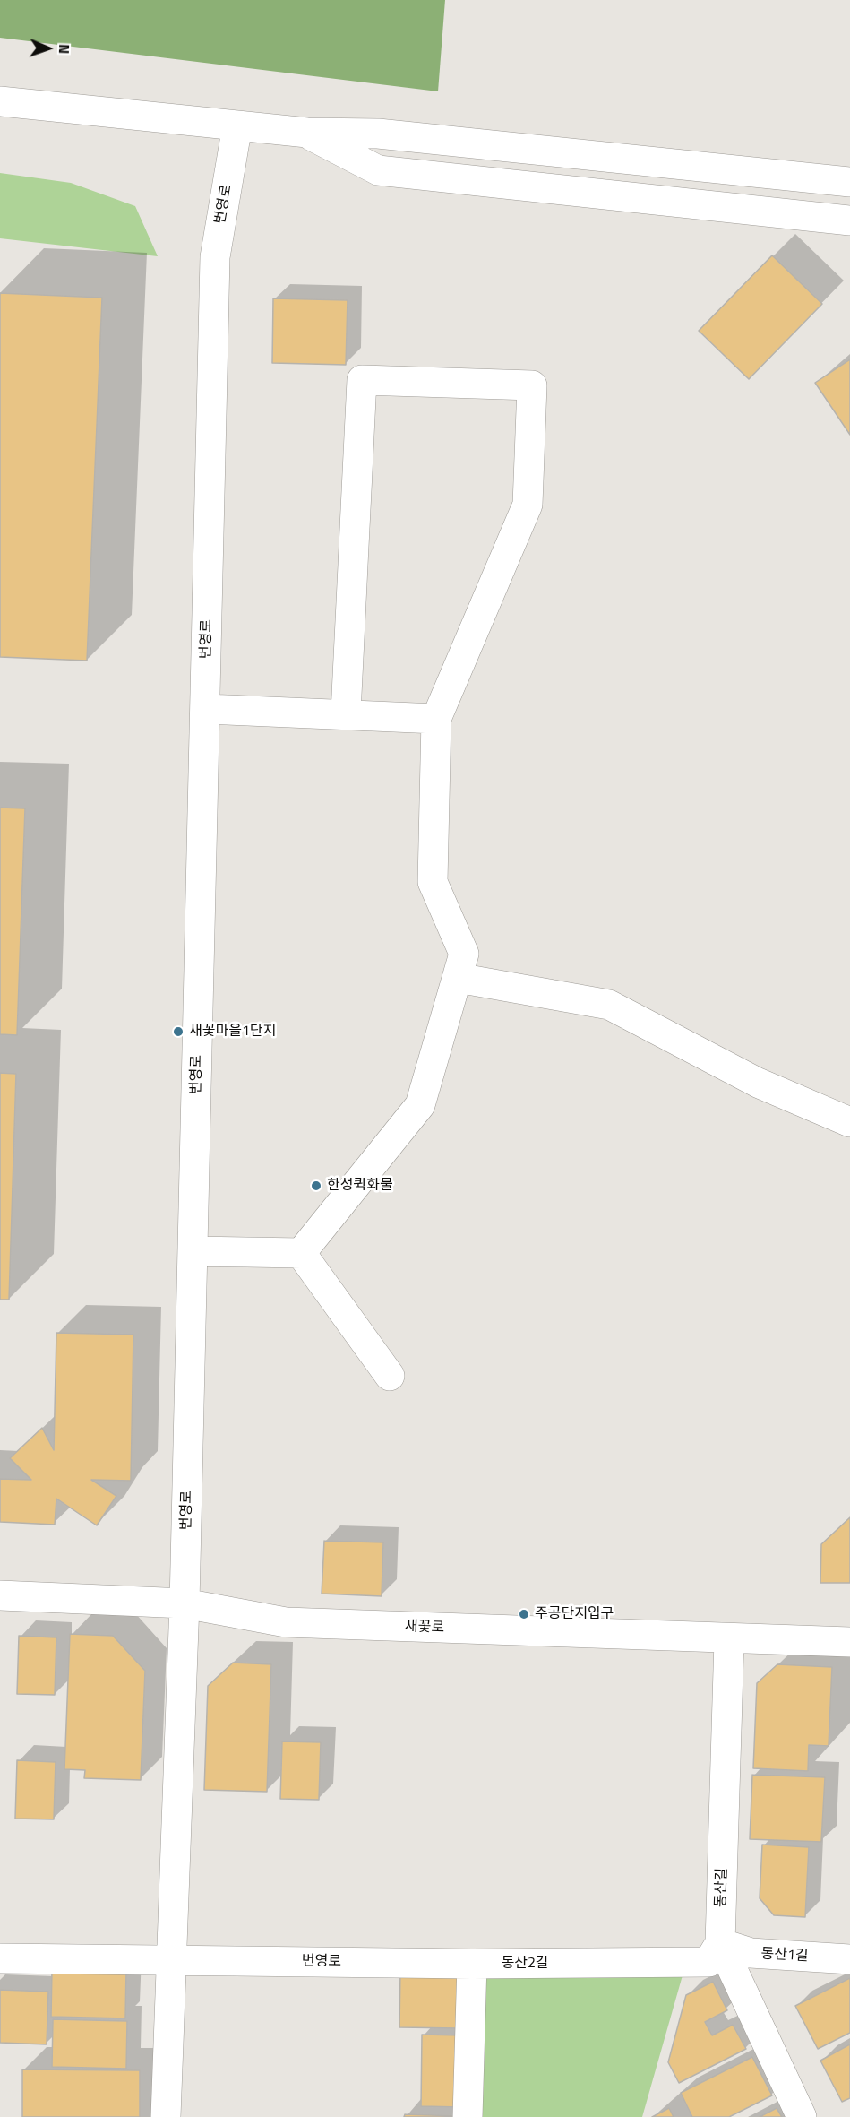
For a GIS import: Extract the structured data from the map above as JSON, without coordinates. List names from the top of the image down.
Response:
{
  "streets": {
    "street": [
      "번영로",
      "새꽃로",
      "동산길",
      "동산1길",
      "동산2길"
    ]
  },
  "crossings": [
    ["번영로", "새꽃로"],
    ["번영로", "동산2길"],
    ["새꽃로", "동산길"],
    ["동산길", "동산1길"],
    ["동산길", "동산2길"],
    ["동산1길", "동산2길"]
  ],
  "places": ["새꽃마을1단지", "한성퀵화물", "주공단지입구"],
  "north": "right"
}
